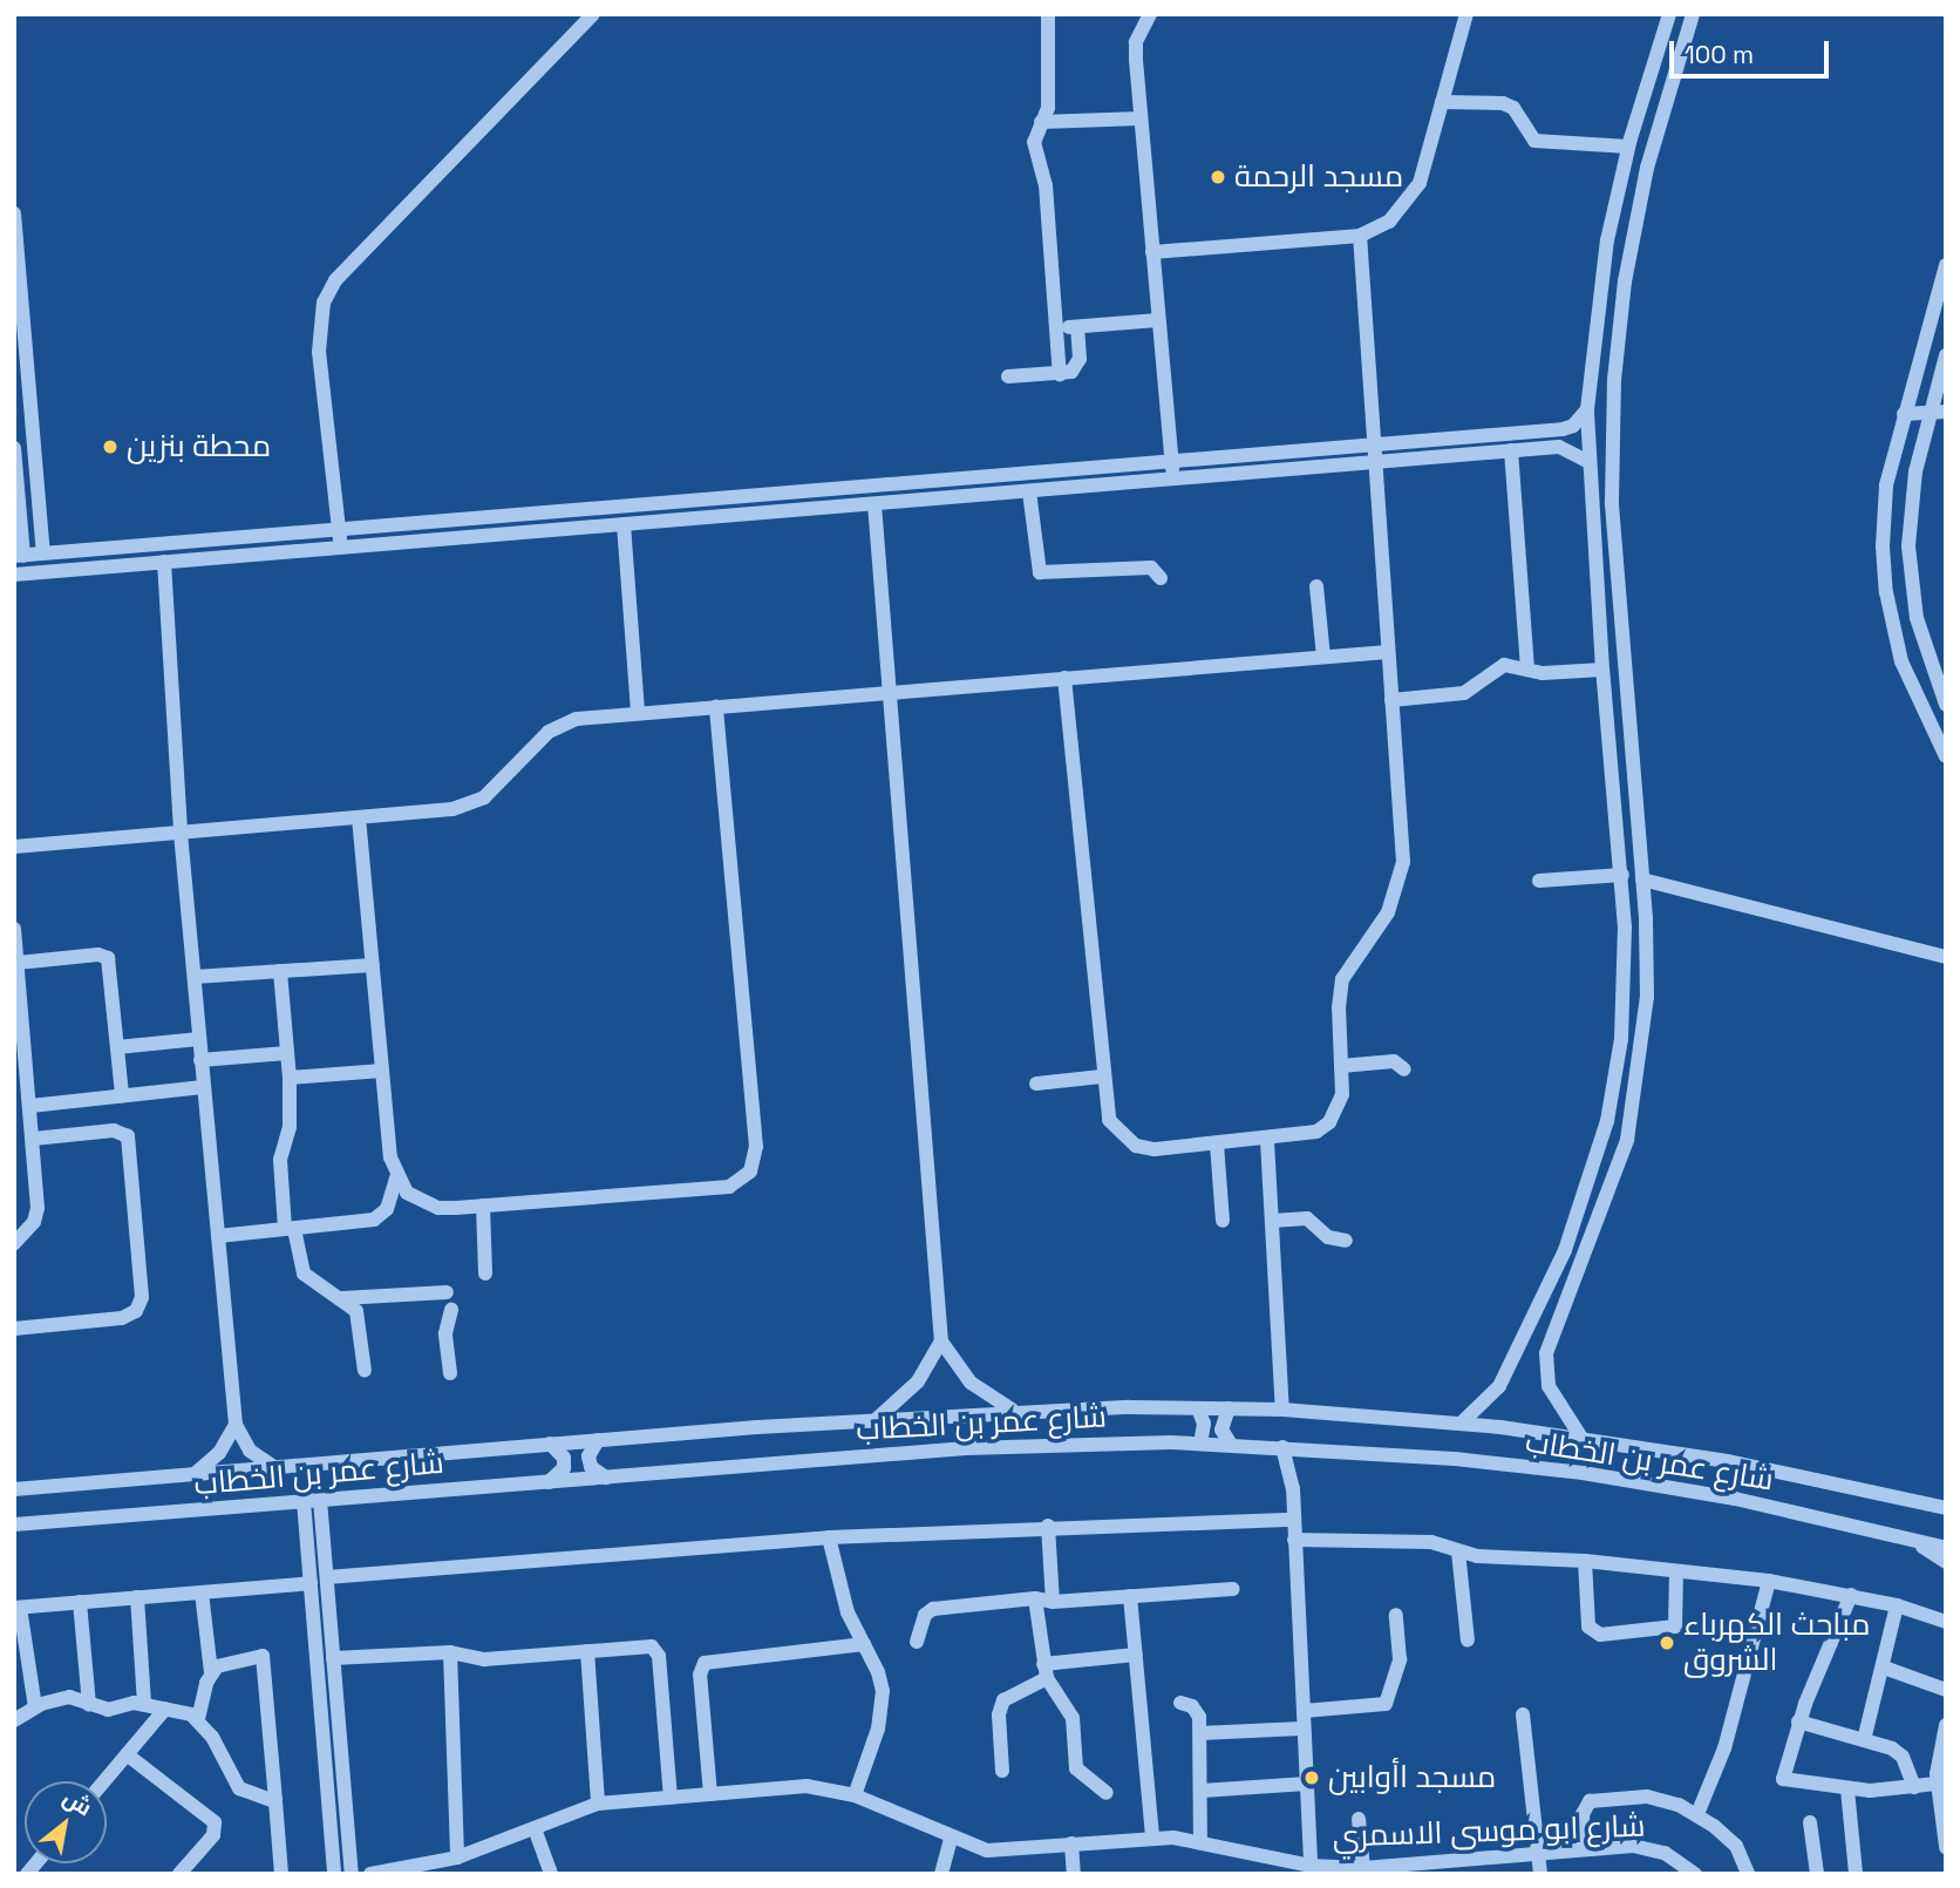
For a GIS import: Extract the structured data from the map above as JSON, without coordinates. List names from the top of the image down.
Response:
{
  "streets": {
    "street": ["شارع عمر بن الخطاب", "شارع ابو موسى الاسمري"]
  },
  "places": [
    "مسجد الرحمة",
    "محطة بنزين",
    "مباحث الكهرباء الشروق",
    "مسجد اأوابين"
  ],
  "scale_bar": "100 m",
  "north": "top right"
}
